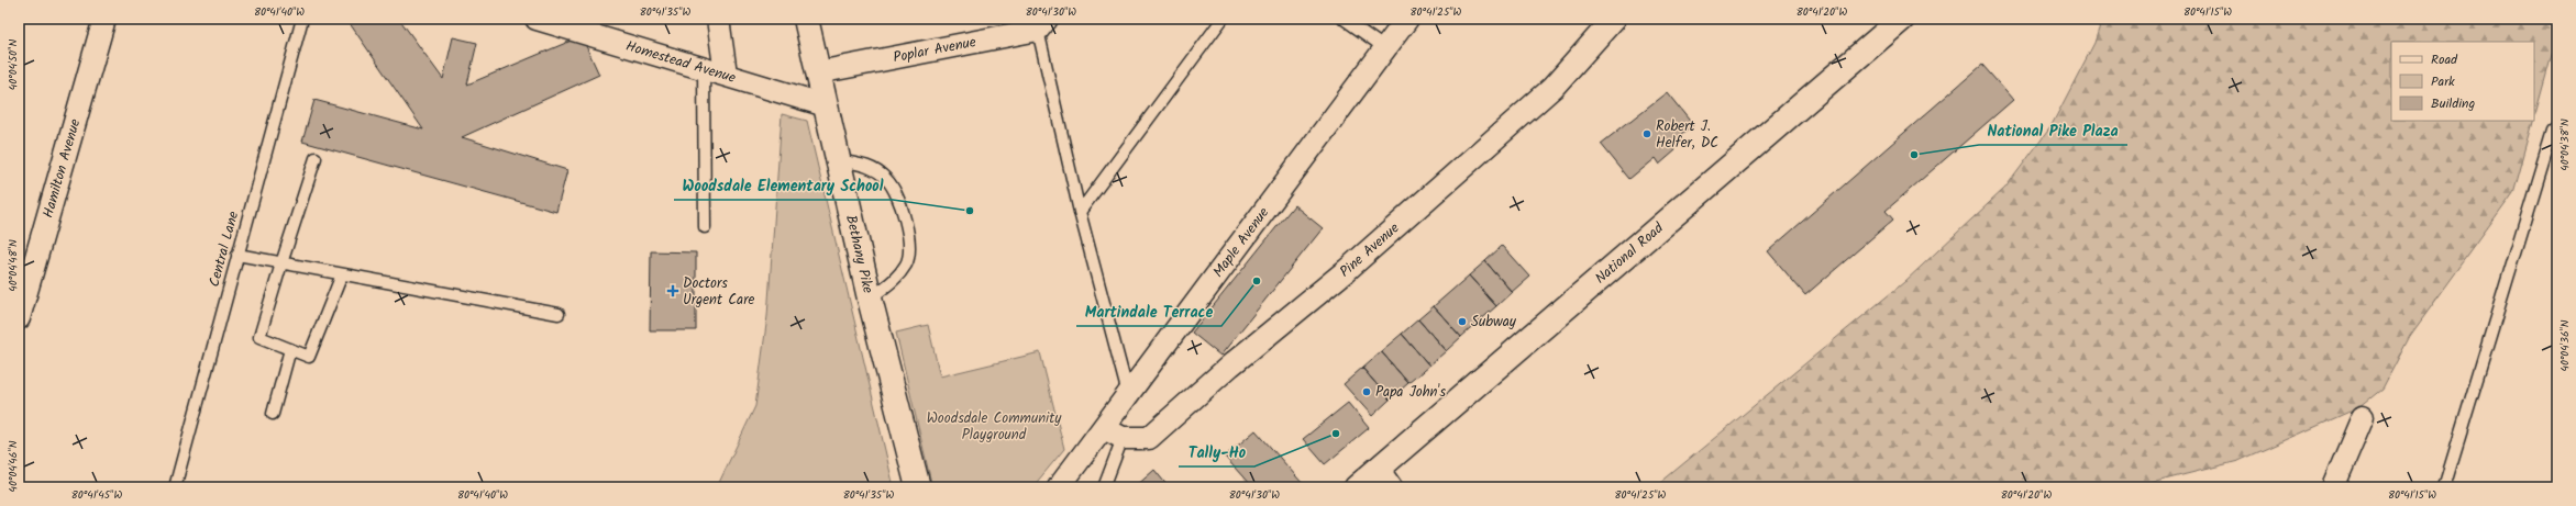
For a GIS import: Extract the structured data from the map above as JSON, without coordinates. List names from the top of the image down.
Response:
{
  "streets": {
    "main road": ["Bethany Pike", "National Road"],
    "street": [
      "Poplar Avenue",
      "Homestead Avenue",
      "Hamilton Avenue",
      "Maple Avenue",
      "Pine Avenue"
    ],
    "lane": ["Central Lane"]
  },
  "crossings": [
    ["Poplar Avenue", "Bethany Pike"],
    ["Homestead Avenue", "Bethany Pike"],
    ["Maple Avenue", "Pine Avenue"]
  ],
  "parks": ["Woodsdale Community Playground"],
  "places": {
    "other": [
      "Robert J. Helfer, DC",
      "National Pike Plaza",
      "Woodsdale Elementary School",
      "Martindale Terrace",
      "Subway",
      "Papa John's",
      "Tally-Ho"
    ],
    "health": ["Doctors Urgent Care"]
  },
  "legend": ["Road", "Park", "Building"],
  "coordinates": [
    "80°41'40\"W",
    "80°41'35\"W",
    "80°41'30\"W",
    "80°41'25\"W",
    "80°41'20\"W",
    "80°41'15\"W",
    "40°04'50\"N",
    "40°04'38\"N",
    "40°04'48\"N",
    "40°04'36\"N",
    "40°04'46\"N",
    "80°41'45\"W"
  ]
}
